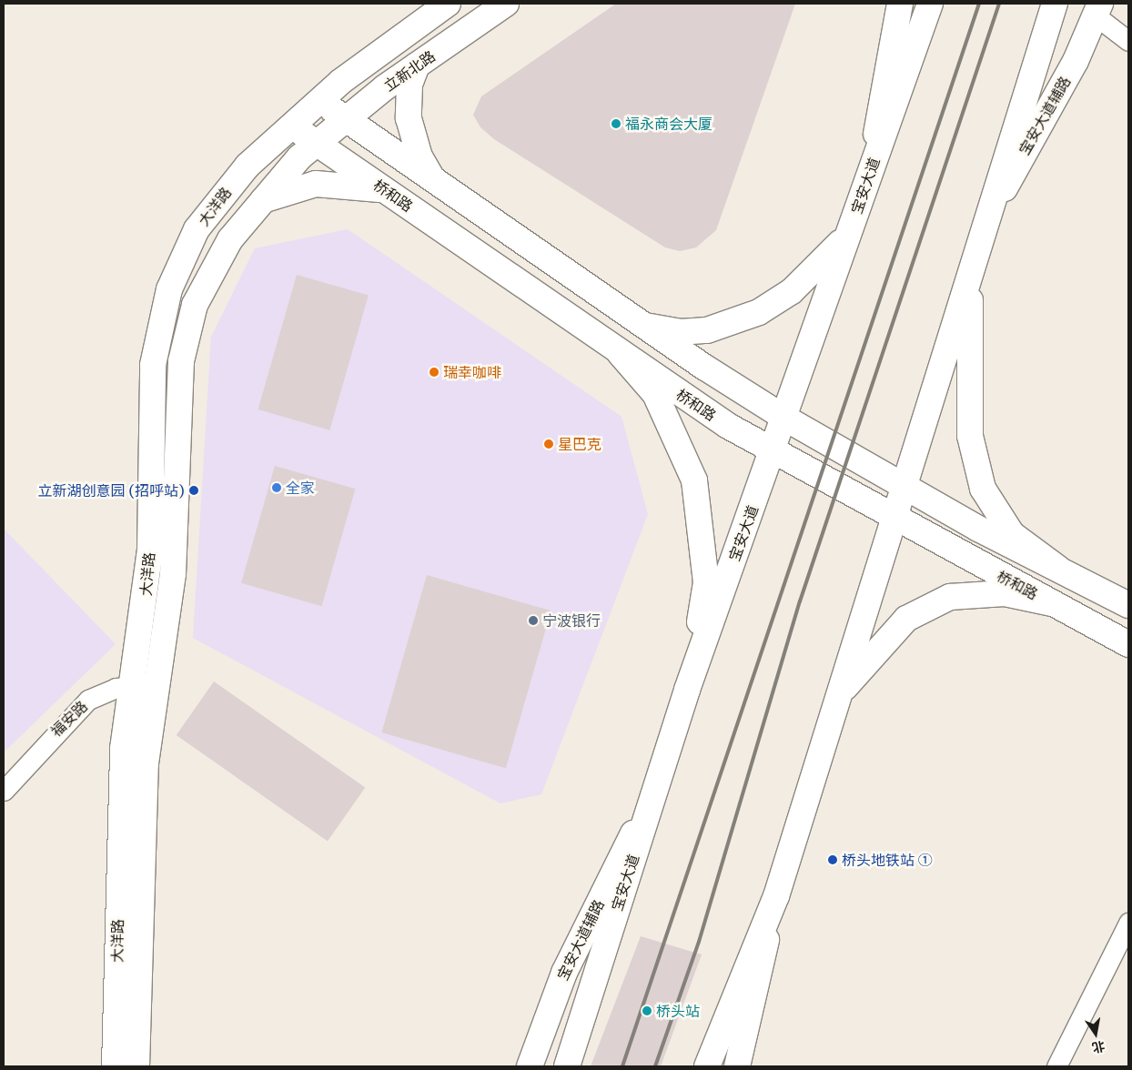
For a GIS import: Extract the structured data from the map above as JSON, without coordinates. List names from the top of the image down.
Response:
{
  "streets": {
    "main road": [
      "立新北路",
      "宝安大道辅路",
      "宝安大道",
      "桥和路",
      "大洋路"
    ],
    "street": ["福安路"]
  },
  "crossings": [
    ["立新北路", "桥和路"],
    ["立新北路", "大洋路"],
    ["宝安大道辅路", "宝安大道"],
    ["宝安大道", "桥和路"],
    ["桥和路", "大洋路"],
    ["大洋路", "福安路"]
  ],
  "places": [
    "福永商会大厦",
    "瑞幸咖啡",
    "星巴克",
    "全家",
    "立新湖创意园 (招呼站)",
    "宁波银行",
    "桥头地铁站 ①",
    "桥头站"
  ],
  "north": "bottom"
}
